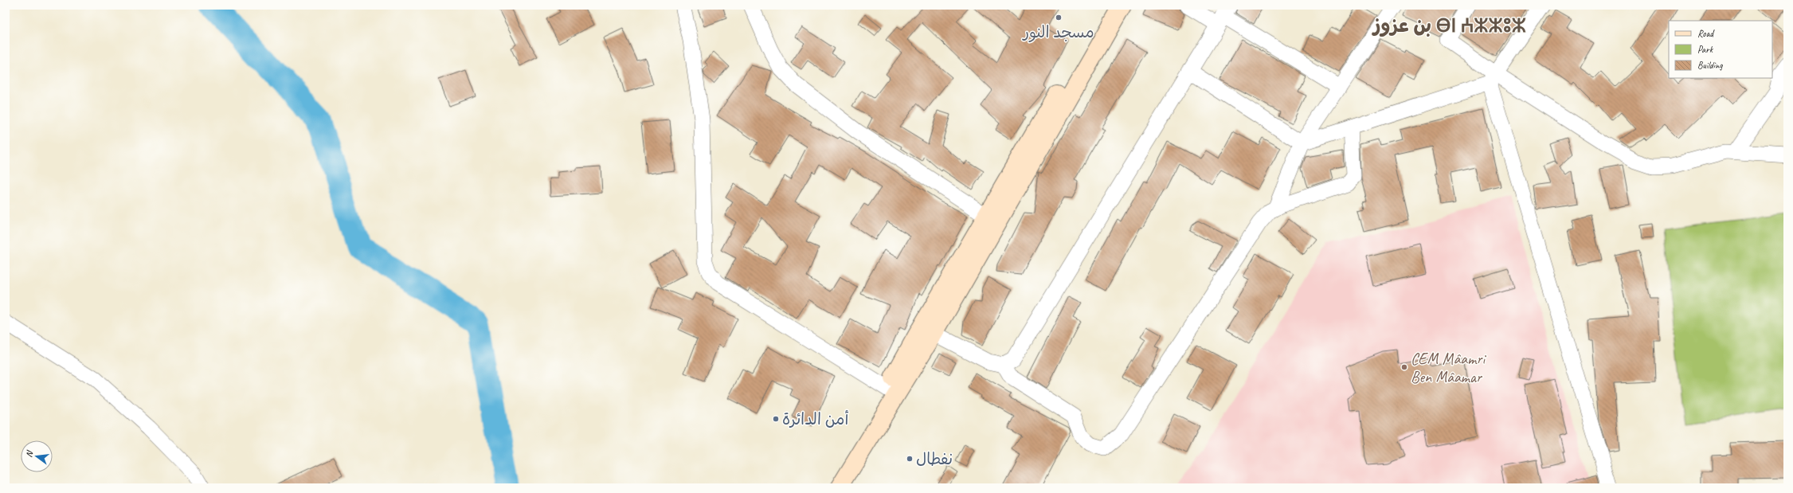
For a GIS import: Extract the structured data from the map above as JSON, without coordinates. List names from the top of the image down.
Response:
{
  "districts": ["بن عزوز ⴱⵏ ⵄⵣⵣⵓⵣ"],
  "places": [
    "مسجد النور",
    "CEM Mâamri Ben Mâamar",
    "أمن الدائرة",
    "نفطال"
  ],
  "legend": ["Road", "Park", "Building"],
  "north": "left"
}
